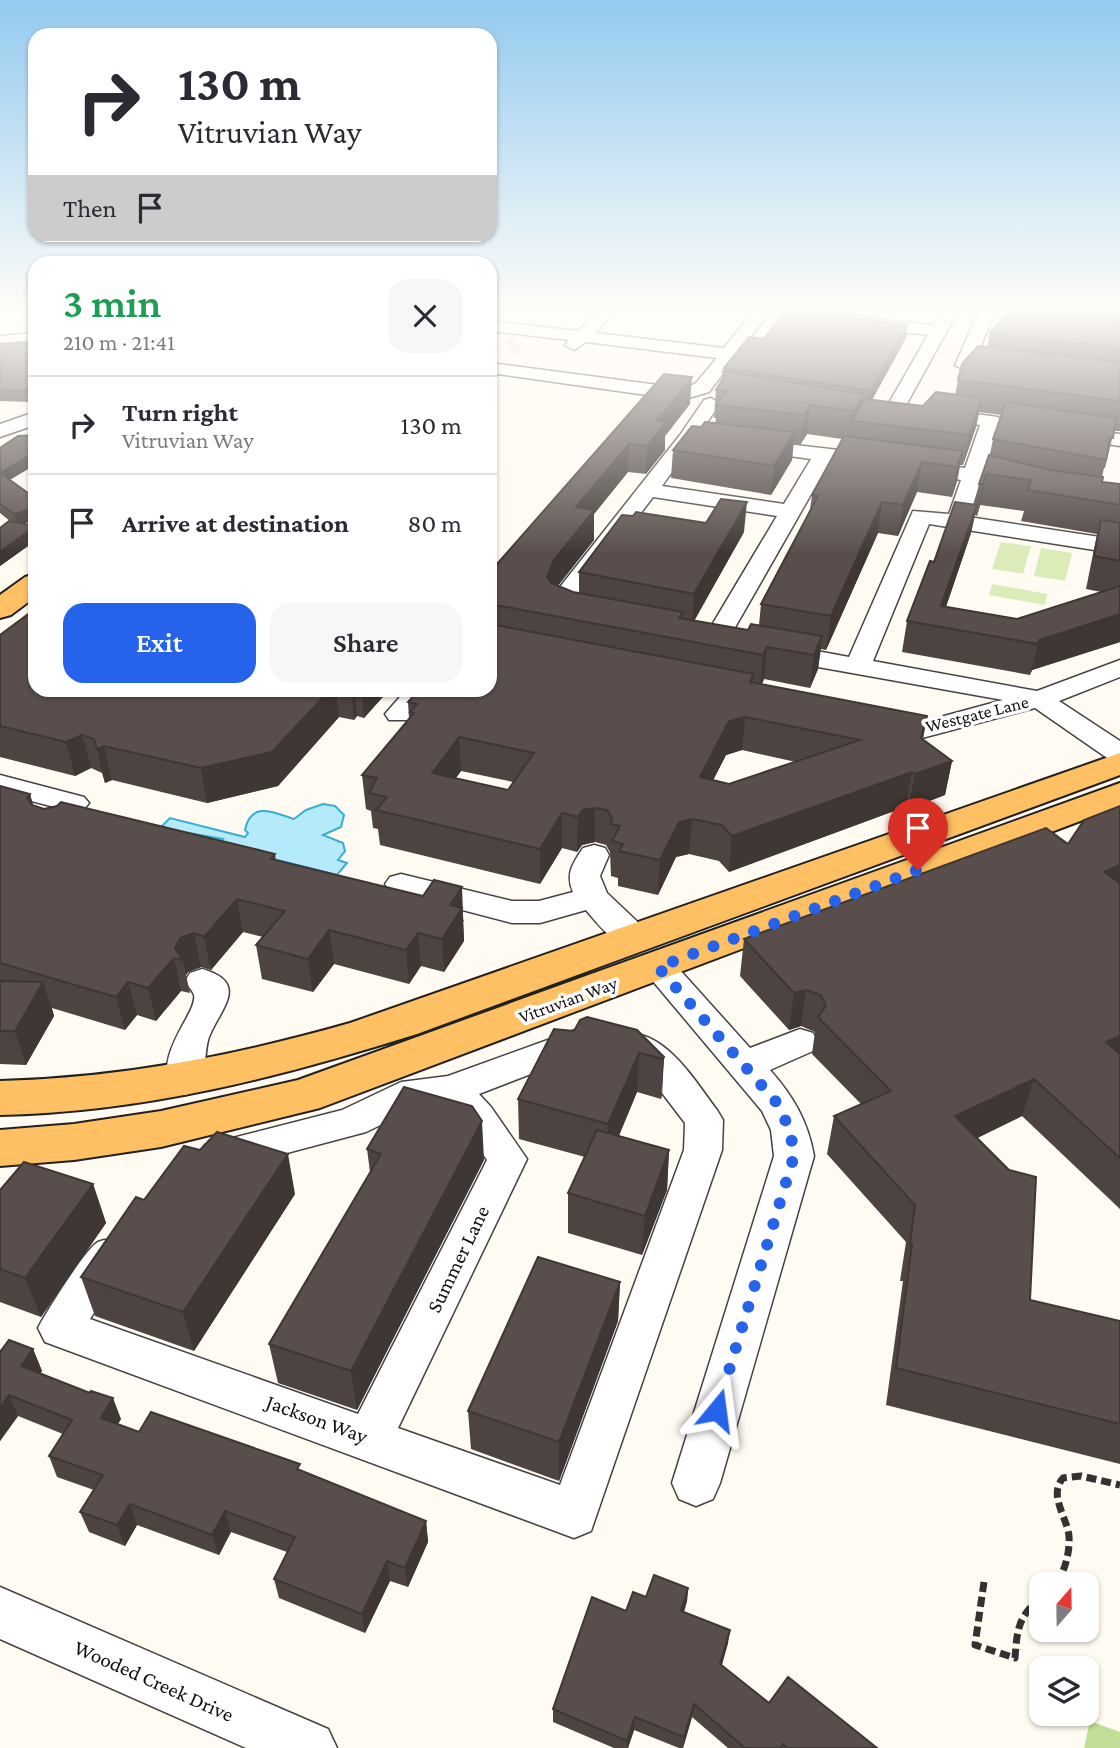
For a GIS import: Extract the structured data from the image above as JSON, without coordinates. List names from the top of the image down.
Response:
{
  "streets": {
    "main road": ["Vitruvian Way"],
    "street": [
      "Westgate Lane",
      "Summer Lane",
      "Jackson Way",
      "Wooded Creek Drive"
    ]
  },
  "crossings": [
    ["Vitruvian Way", "Summer Lane"],
    ["Vitruvian Way", "Jackson Way"],
    ["Summer Lane", "Jackson Way"]
  ],
  "north": "top",
  "page": {
    "turn": ["130 m", "Vitruvian Way"],
    "then": "Then",
    "heading": ["3 min", "210 m · 21:41"],
    "list": [
      {
        "name": "Turn right",
        "note": "Vitruvian Way",
        "value": "130 m"
      },
      {
        "name": "Arrive at destination",
        "value": "80 m"
      }
    ],
    "buttons": ["Exit", "Share"]
  }
}
